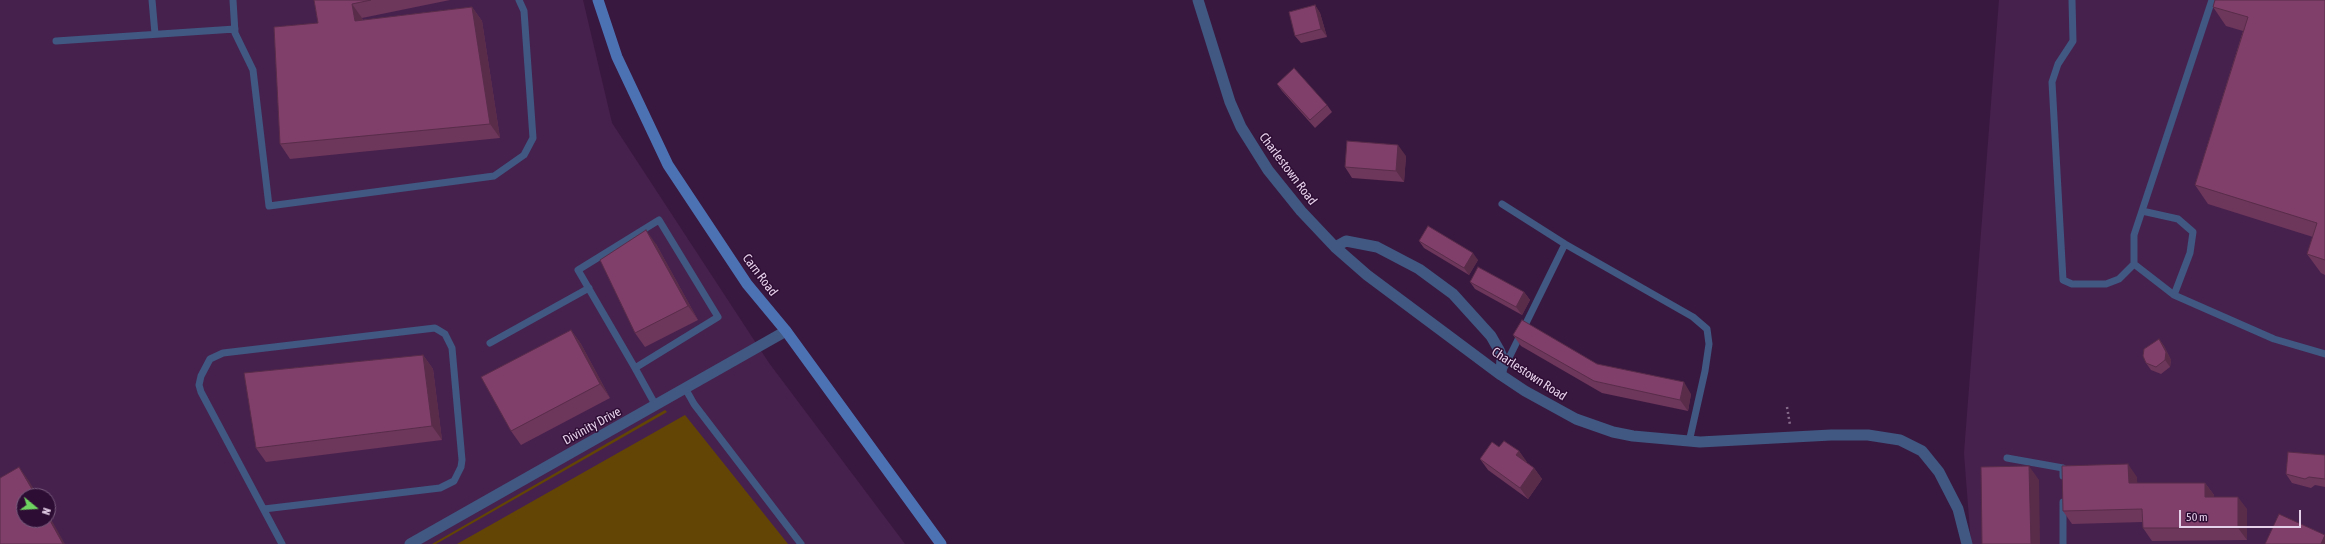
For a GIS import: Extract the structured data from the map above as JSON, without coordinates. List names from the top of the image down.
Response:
{
  "streets": {
    "main road": ["Carn Road"],
    "street": ["Charlestown Road", "Divinity Drive"]
  },
  "crossings": [
    ["Carn Road", "Divinity Drive"]
  ],
  "scale_bar": "50 m",
  "north": "right"
}
